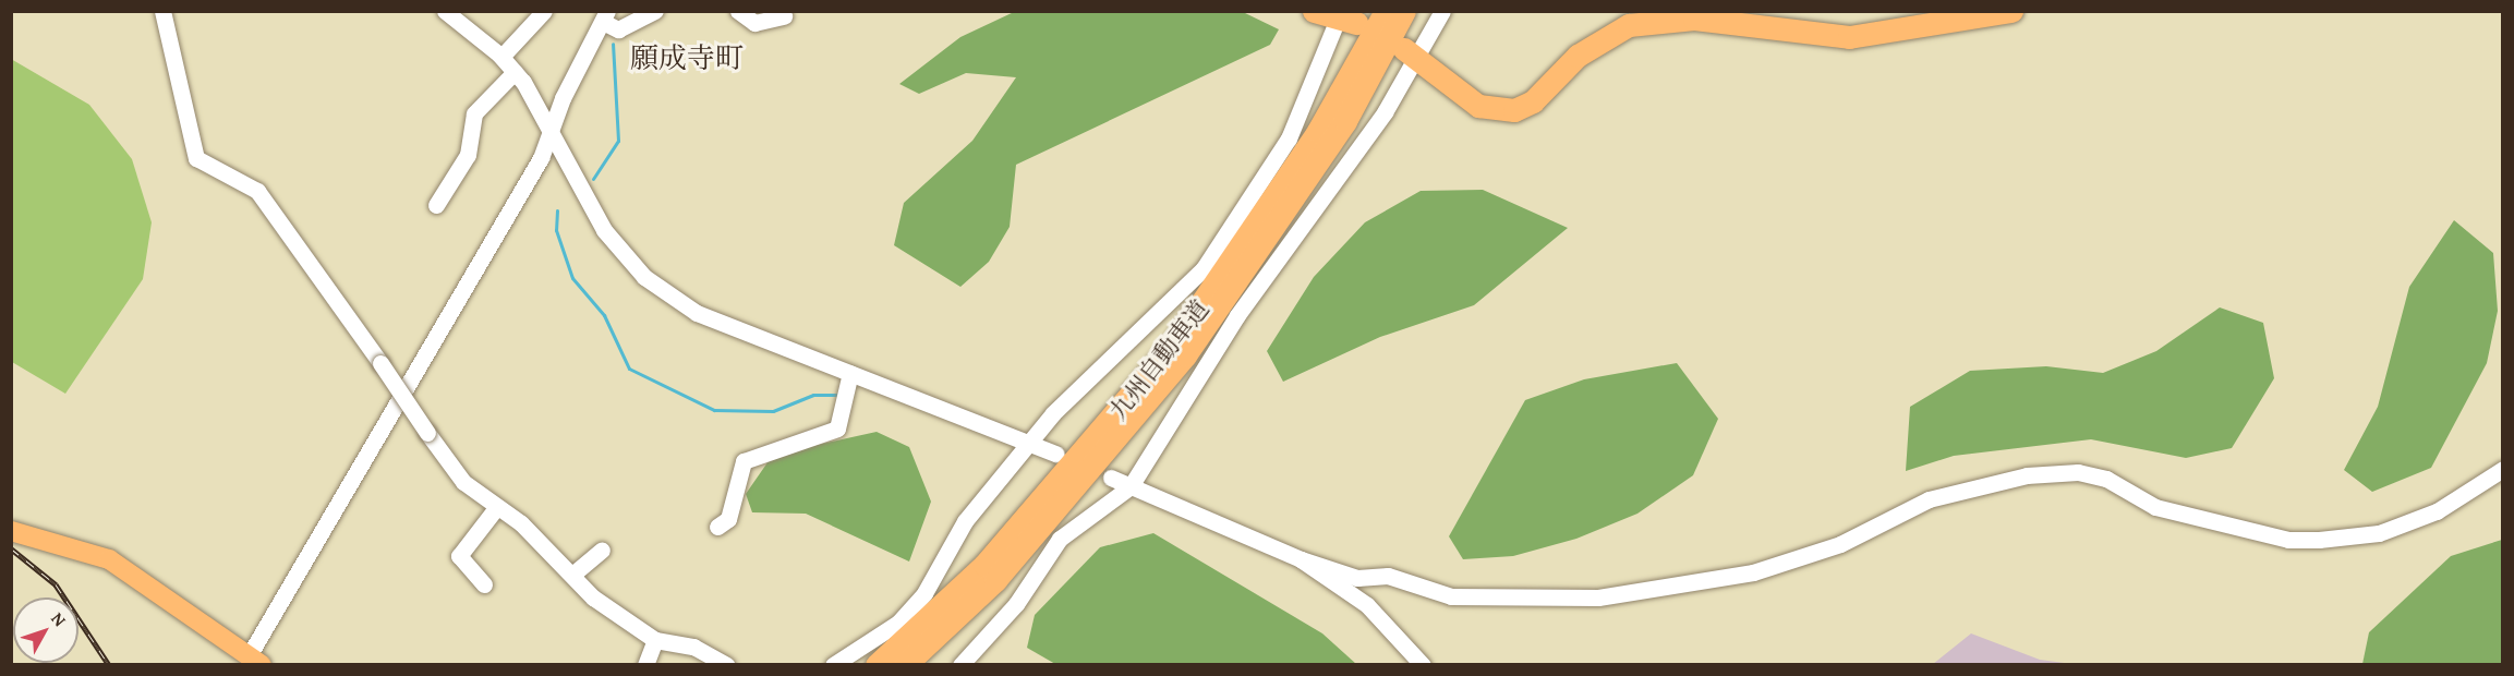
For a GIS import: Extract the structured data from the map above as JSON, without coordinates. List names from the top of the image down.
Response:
{
  "streets": {
    "highway": ["九州自動車道"]
  },
  "districts": ["願成寺町"],
  "north": "top right"
}
